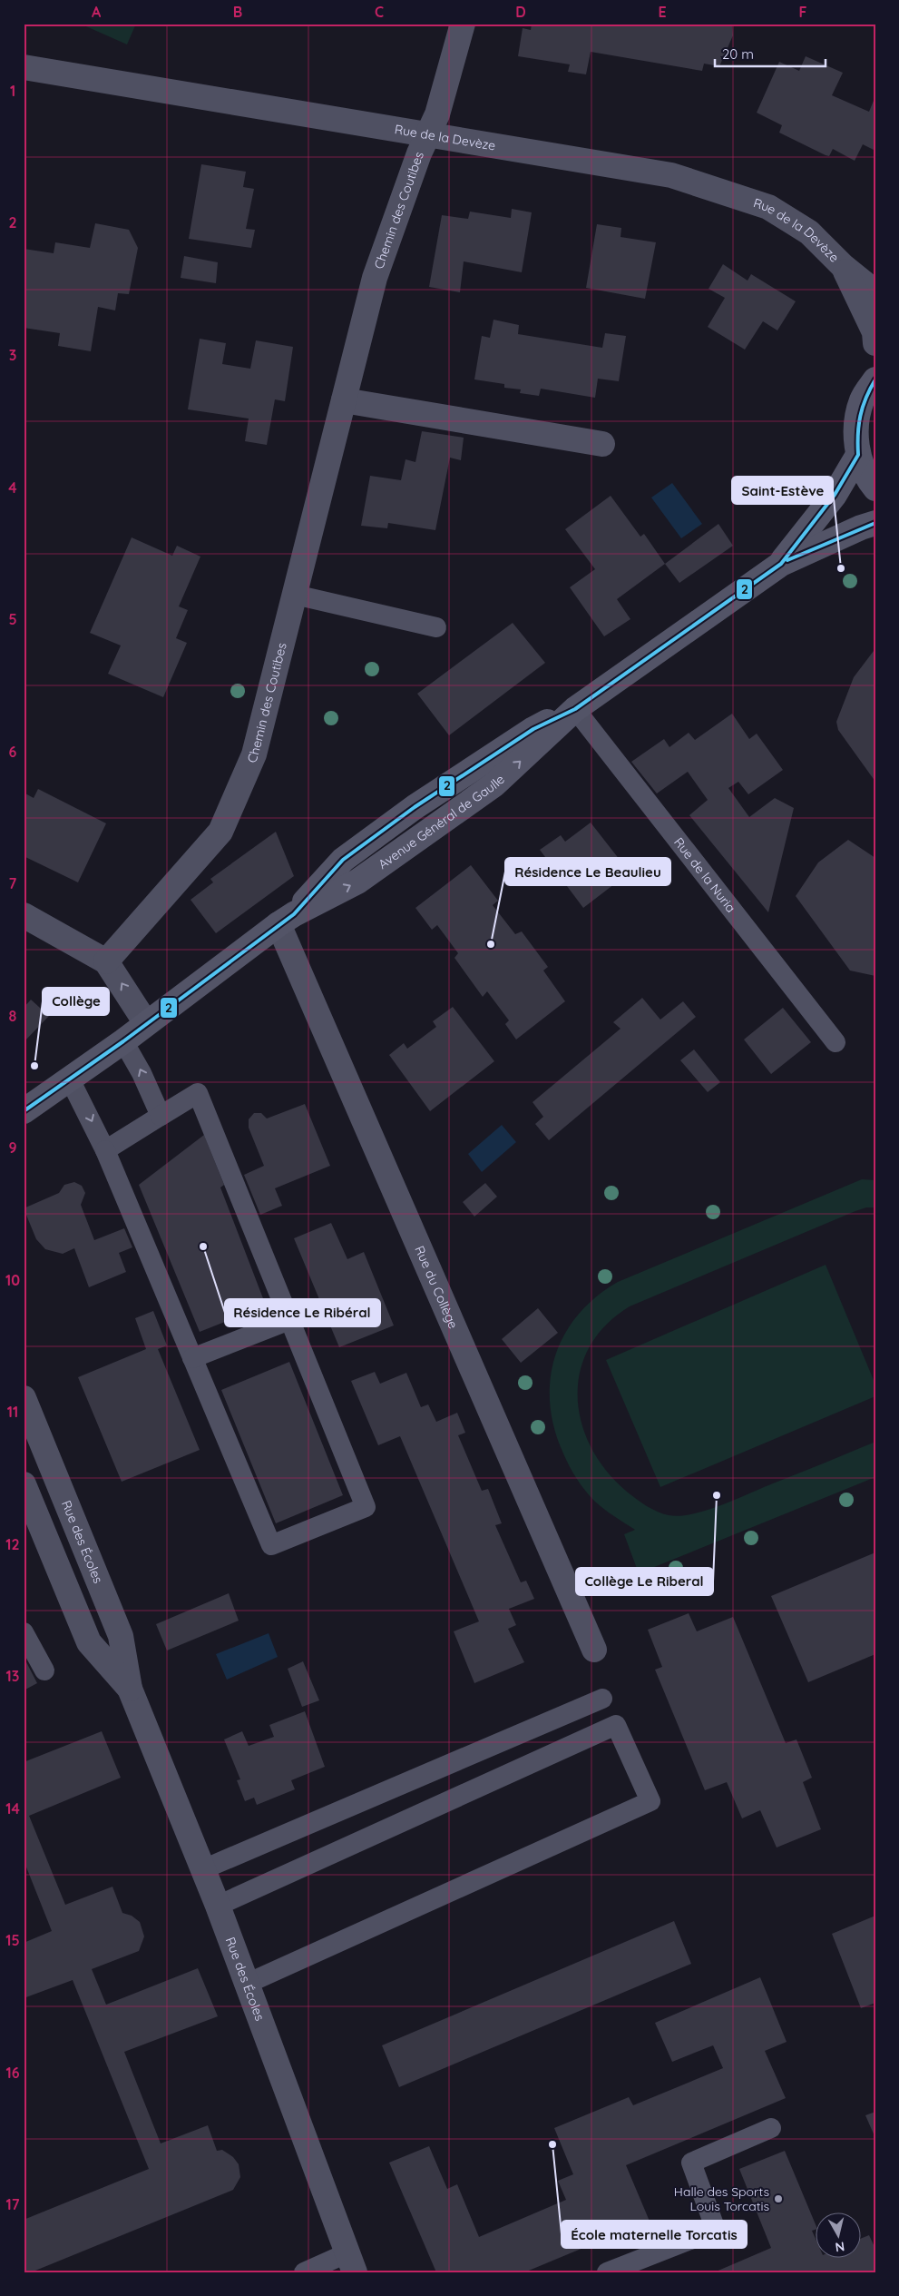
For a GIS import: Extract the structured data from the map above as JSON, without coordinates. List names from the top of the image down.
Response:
{
  "streets": {
    "main road": ["Avenue Général de Gaulle"],
    "street": [
      "Rue de la Devèze",
      "Chemin des Coutibes",
      "Rue du Collège",
      "Rue des Écoles"
    ],
    "lane": ["Rue de la Nuria"]
  },
  "crossings": [
    ["Rue de la Devèze", "Chemin des Coutibes"],
    ["Avenue Général de Gaulle", "Rue de la Nuria"],
    ["Avenue Général de Gaulle", "Rue du Collège"]
  ],
  "places": [
    "Saint-Estève",
    "Résidence Le Beaulieu",
    "Collège",
    "Résidence Le Ribéral",
    "Collège Le Riberal",
    "École maternelle Torcatis",
    "Halle des Sports Louis Torcatis"
  ],
  "lines": ["transit line 2"],
  "scale_bar": "20 m",
  "north": "bottom",
  "grid": {
    "columns": [
      "A",
      "B",
      "C",
      "D",
      "E",
      "F"
    ],
    "rows": [
      "1",
      "2",
      "3",
      "4",
      "5",
      "6",
      "7",
      "8",
      "9",
      "10",
      "11",
      "12",
      "13",
      "14",
      "15",
      "16",
      "17"
    ]
  }
}
